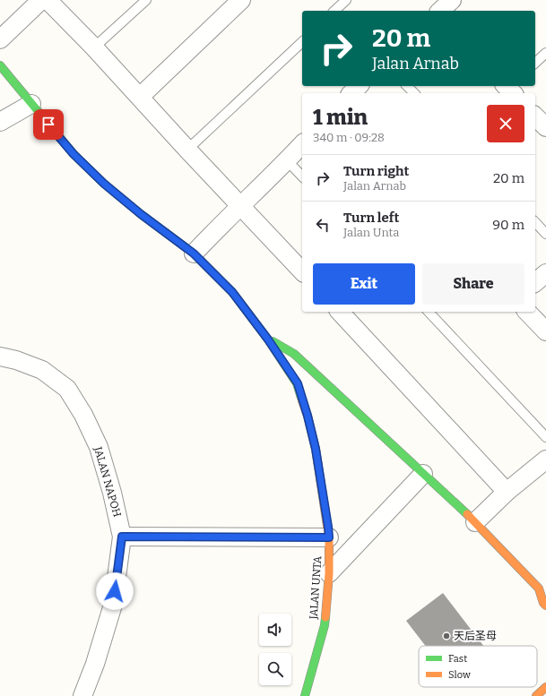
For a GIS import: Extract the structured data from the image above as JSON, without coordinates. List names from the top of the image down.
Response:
{
  "streets": {
    "street": ["JALAN NAPOH", "JALAN UNTA"]
  },
  "places": ["天后圣母"],
  "legend": ["Fast", "Slow"],
  "page": {
    "turn": ["20 m", "Jalan Arnab"],
    "heading": ["1 min", "340 m · 09:28"],
    "list": [
      {
        "name": "Turn right",
        "note": "Jalan Arnab",
        "value": "20 m"
      },
      {
        "name": "Turn left",
        "note": "Jalan Unta",
        "value": "90 m"
      }
    ],
    "buttons": ["Exit", "Share"]
  }
}
